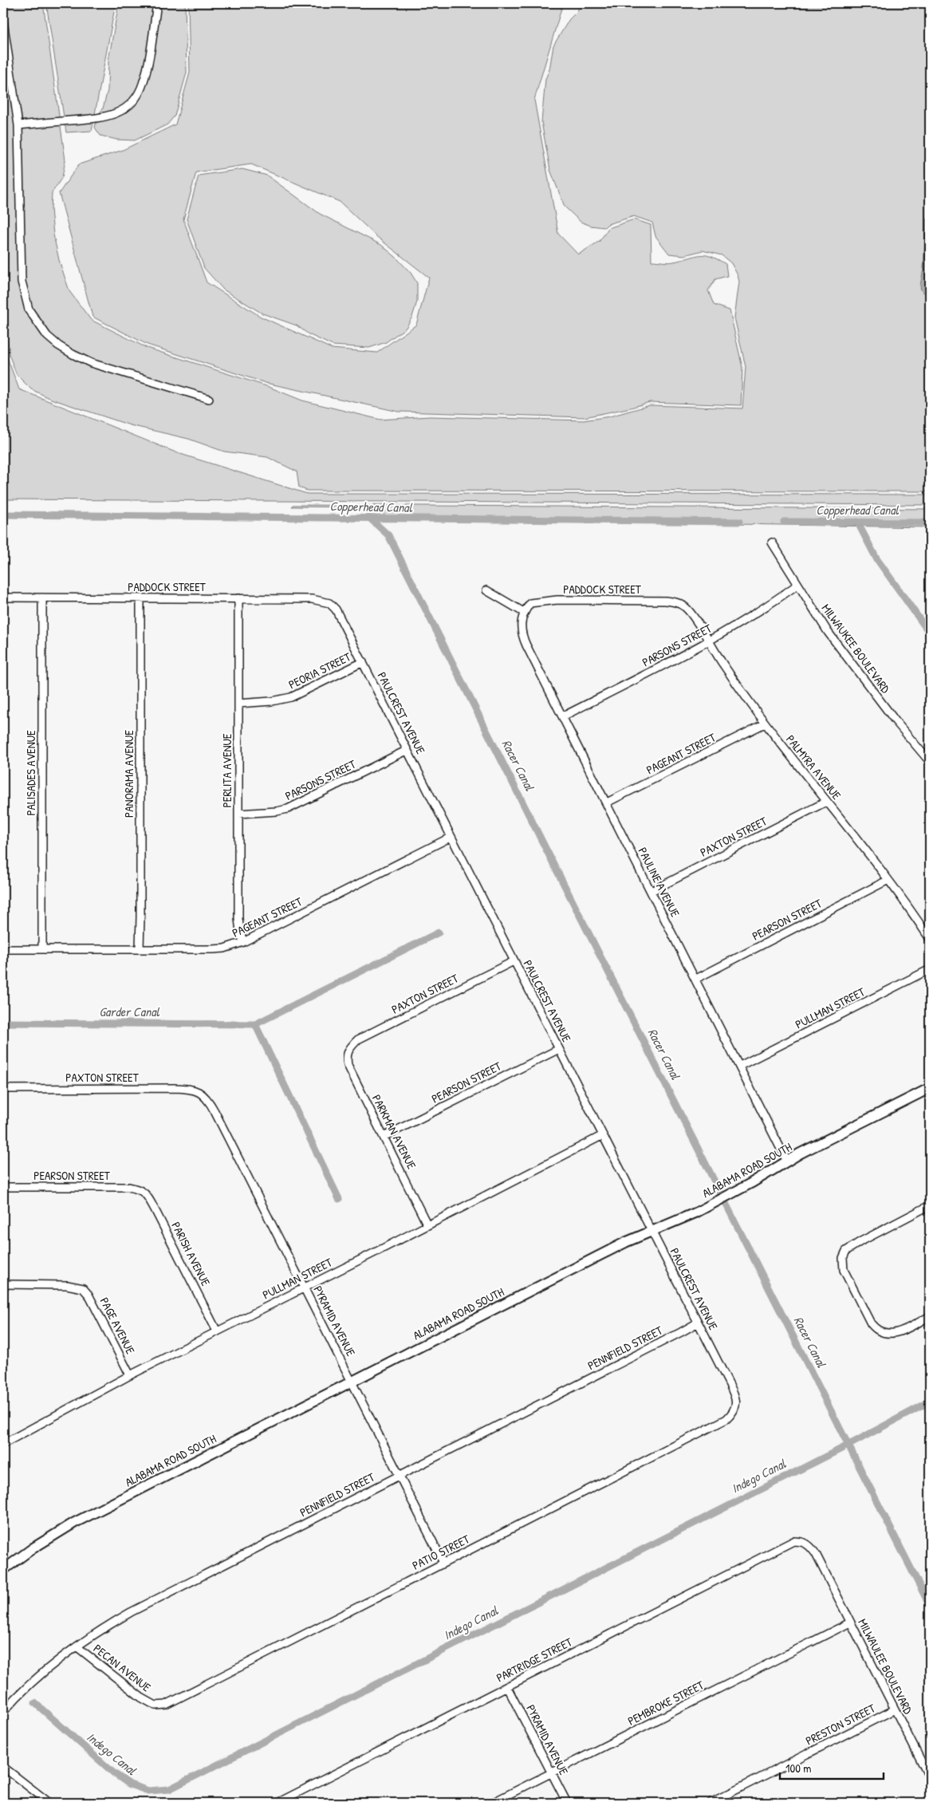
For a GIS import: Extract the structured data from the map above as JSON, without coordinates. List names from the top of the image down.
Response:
{
  "streets": {
    "street": [
      "PADDOCK STREET",
      "PARSONS STREET",
      "MILWAUKEE BOULEVARD",
      "PEORIA STREET",
      "PAULCREST AVENUE",
      "PAGEANT STREET",
      "PALMYRA AVENUE",
      "PERLITA AVENUE",
      "PALISADES AVENUE",
      "PANORAMA AVENUE",
      "PAXTON STREET",
      "PAULINE AVENUE",
      "PEARSON STREET",
      "PULLMAN STREET",
      "PARKMAN AVENUE",
      "ALABAMA ROAD SOUTH",
      "PARISH AVENUE",
      "PYRAMID AVENUE",
      "PAGE AVENUE",
      "PENNFIELD STREET",
      "PATIO STREET",
      "PARTRIDGE STREET",
      "MILWAULEE BOULEVARD",
      "PECAN AVENUE",
      "PEMBROKE STREET",
      "PRESTON STREET"
    ]
  },
  "crossings": [
    ["PADDOCK STREET", "PAULCREST AVENUE"],
    ["PADDOCK STREET", "PALMYRA AVENUE"],
    ["PADDOCK STREET", "PERLITA AVENUE"],
    ["PADDOCK STREET", "PALISADES AVENUE"],
    ["PADDOCK STREET", "PANORAMA AVENUE"],
    ["PADDOCK STREET", "PAULINE AVENUE"],
    ["PARSONS STREET", "MILWAUKEE BOULEVARD"],
    ["PARSONS STREET", "PAULCREST AVENUE"],
    ["PARSONS STREET", "PALMYRA AVENUE"],
    ["PARSONS STREET", "PERLITA AVENUE"],
    ["PARSONS STREET", "PAULINE AVENUE"],
    ["PEORIA STREET", "PAULCREST AVENUE"],
    ["PEORIA STREET", "PERLITA AVENUE"],
    ["PAULCREST AVENUE", "PAGEANT STREET"],
    ["PAULCREST AVENUE", "PAXTON STREET"],
    ["PAULCREST AVENUE", "PEARSON STREET"],
    ["PAULCREST AVENUE", "PULLMAN STREET"],
    ["PAULCREST AVENUE", "ALABAMA ROAD SOUTH"],
    ["PAULCREST AVENUE", "PENNFIELD STREET"],
    ["PAULCREST AVENUE", "PATIO STREET"],
    ["PAGEANT STREET", "PALMYRA AVENUE"],
    ["PAGEANT STREET", "PERLITA AVENUE"],
    ["PAGEANT STREET", "PALISADES AVENUE"],
    ["PAGEANT STREET", "PANORAMA AVENUE"],
    ["PAGEANT STREET", "PAULINE AVENUE"],
    ["PALMYRA AVENUE", "PAXTON STREET"],
    ["PALMYRA AVENUE", "PEARSON STREET"],
    ["PAXTON STREET", "PAULINE AVENUE"],
    ["PAXTON STREET", "PARKMAN AVENUE"],
    ["PAXTON STREET", "PYRAMID AVENUE"],
    ["PAULINE AVENUE", "PEARSON STREET"],
    ["PAULINE AVENUE", "PULLMAN STREET"],
    ["PAULINE AVENUE", "ALABAMA ROAD SOUTH"],
    ["PEARSON STREET", "PARKMAN AVENUE"],
    ["PEARSON STREET", "PARISH AVENUE"],
    ["PULLMAN STREET", "PARKMAN AVENUE"],
    ["PULLMAN STREET", "PARISH AVENUE"],
    ["PULLMAN STREET", "PYRAMID AVENUE"],
    ["PULLMAN STREET", "PAGE AVENUE"],
    ["ALABAMA ROAD SOUTH", "PYRAMID AVENUE"],
    ["PYRAMID AVENUE", "PENNFIELD STREET"],
    ["PYRAMID AVENUE", "PATIO STREET"],
    ["PYRAMID AVENUE", "PARTRIDGE STREET"],
    ["PYRAMID AVENUE", "PEMBROKE STREET"],
    ["PENNFIELD STREET", "PECAN AVENUE"],
    ["PATIO STREET", "PECAN AVENUE"],
    ["PARTRIDGE STREET", "MILWAULEE BOULEVARD"],
    ["MILWAULEE BOULEVARD", "PEMBROKE STREET"],
    ["MILWAULEE BOULEVARD", "PRESTON STREET"]
  ],
  "water": [
    "Copperhead Canal",
    "Racer Canal",
    "Garder Canal",
    "Indego Canal"
  ],
  "scale_bar": "100 m"
}
